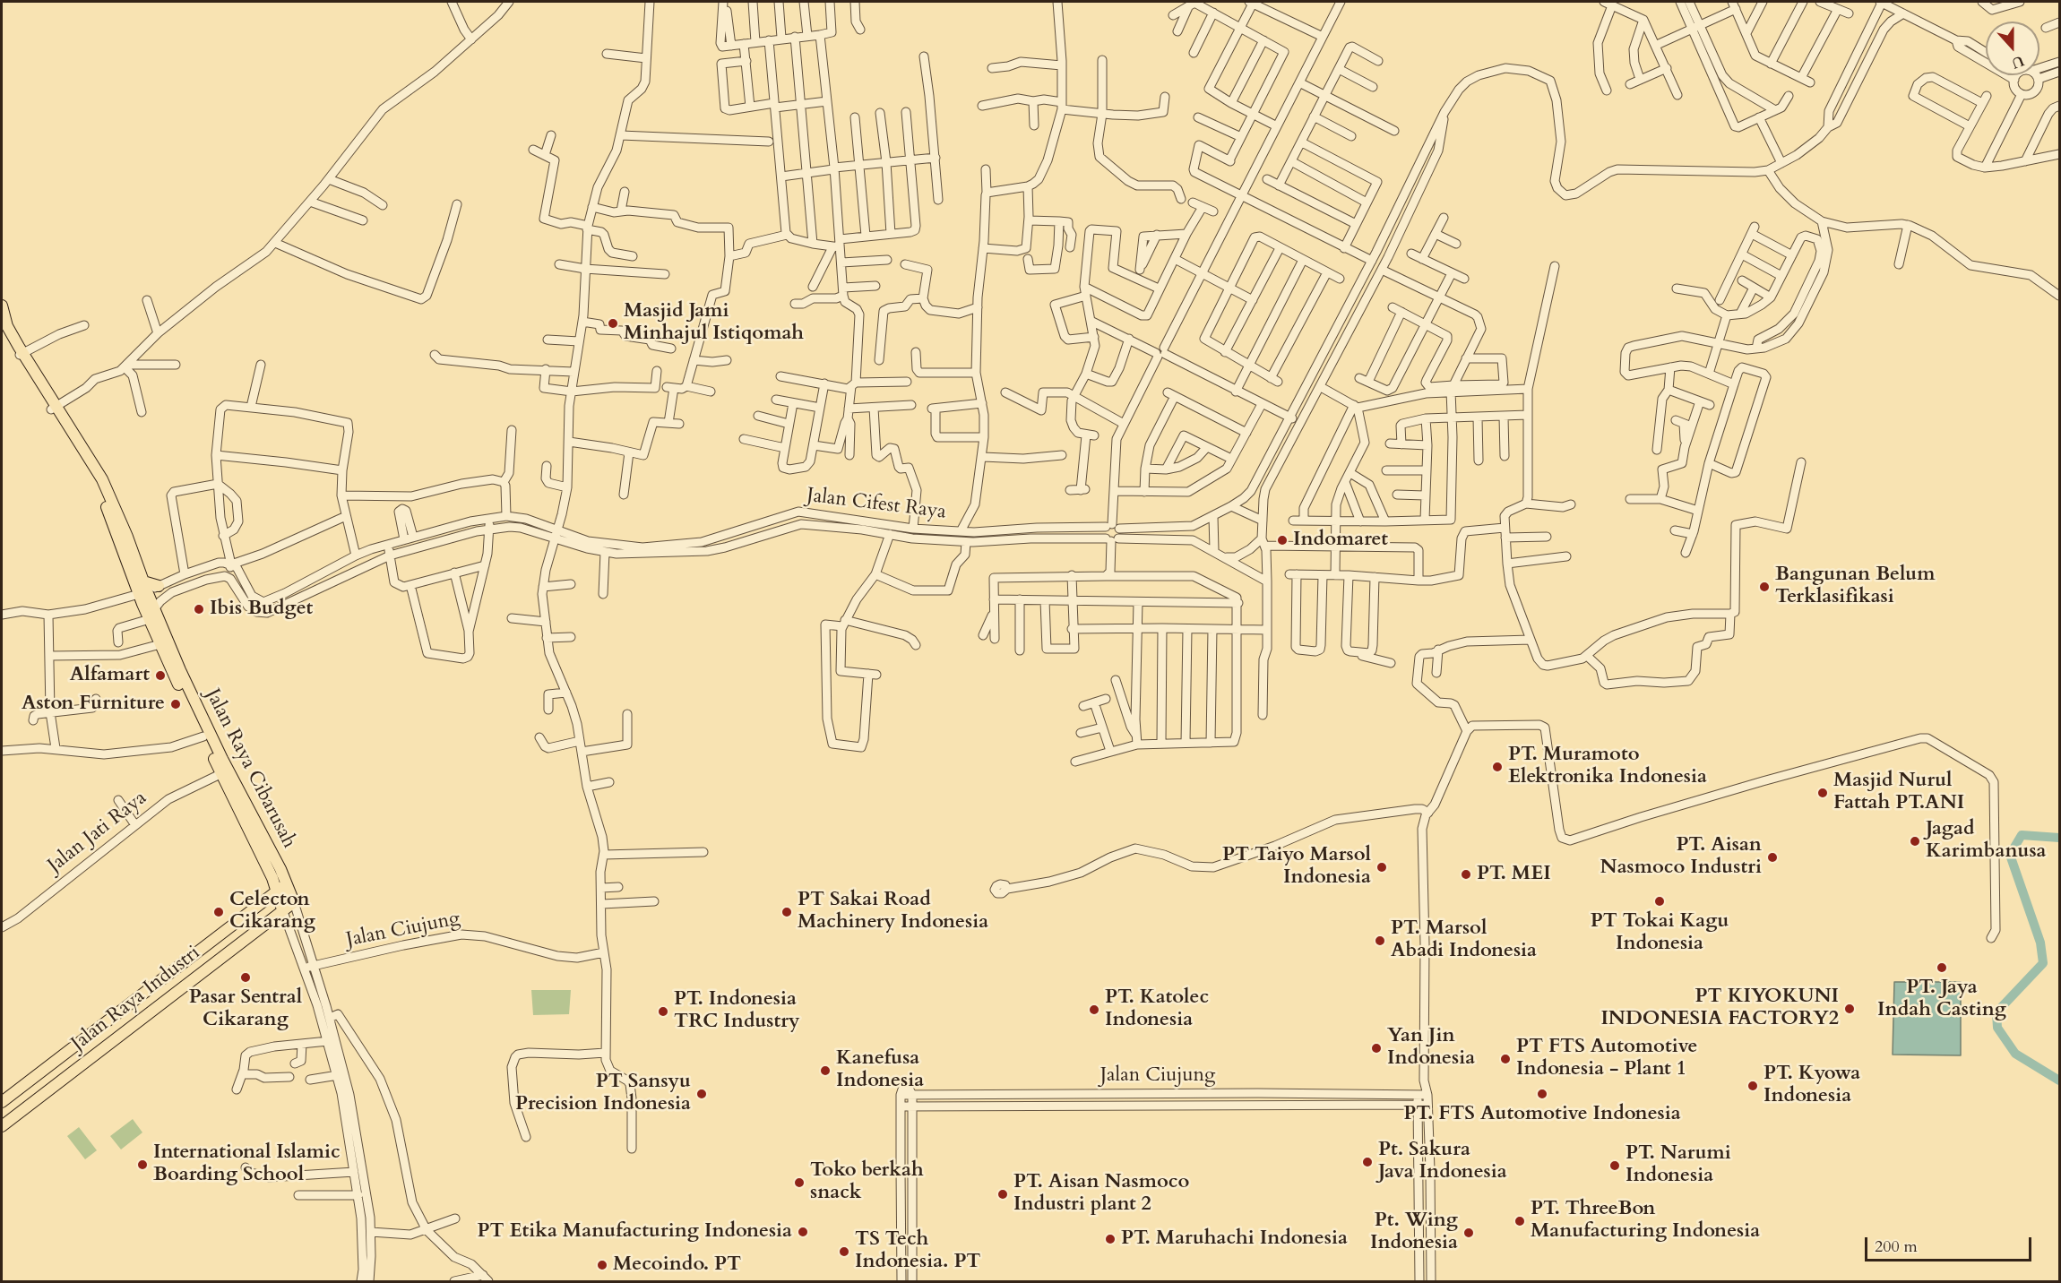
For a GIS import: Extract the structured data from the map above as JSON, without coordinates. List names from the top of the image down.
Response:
{
  "streets": {
    "main road": ["Jalan Raya Cibarusah", "Jalan Raya Industri"],
    "street": ["Jalan Cifest Raya", "Jalan Jati Raya", "Jalan Ciujung"]
  },
  "crossings": [
    ["Jalan Raya Cibarusah", "Jalan Jati Raya"],
    ["Jalan Raya Cibarusah", "Jalan Ciujung"],
    ["Jalan Raya Cibarusah", "Jalan Raya Industri"]
  ],
  "places": [
    "Masjid Jami Minhajul Istiqomah",
    "Indomaret",
    "Bangunan Belum Terklasifikasi",
    "Ibis Budget",
    "Alfamart",
    "Aston Furniture",
    "PT. Muramoto Elektronika Indonesia",
    "Masjid Nurul Fattah PT.ANI",
    "Jagad Karimbanusa",
    "PT. Aisan Nasmoco Industri",
    "PT Taiyo Marsol Indonesia",
    "PT. MEI",
    "PT Tokai Kagu Indonesia",
    "Celecton Cikarang",
    "PT Sakai Road Machinery Indonesia",
    "PT. Marsol Abadi Indonesia",
    "PT. Jaya Indah Casting",
    "Pasar Sentral Cikarang",
    "PT KIYOKUNI INDONESIA FACTORY2",
    "PT. Katolec Indonesia",
    "PT. Indonesia TRC Industry",
    "Yan Jin Indonesia",
    "PT FTS Automotive Indonesia - Plant 1",
    "Kanefusa Indonesia",
    "PT. Kyowa Indonesia",
    "PT Sansyu Precision Indonesia",
    "PT. FTS Automotive Indonesia",
    "Pt. Sakura Java Indonesia",
    "International Islamic Boarding School",
    "PT. Narumi Indonesia",
    "Toko berkah snack",
    "PT. Aisan Nasmoco Industri plant 2",
    "PT. ThreeBon Manufacturing Indonesia",
    "PT Etika Manufacturing Indonesia",
    "Pt. Wing Indonesia",
    "PT. Maruhachi Indonesia",
    "TS Tech Indonesia. PT",
    "Mecoindo. PT"
  ],
  "scale_bar": "200 m",
  "north": "bottom"
}
